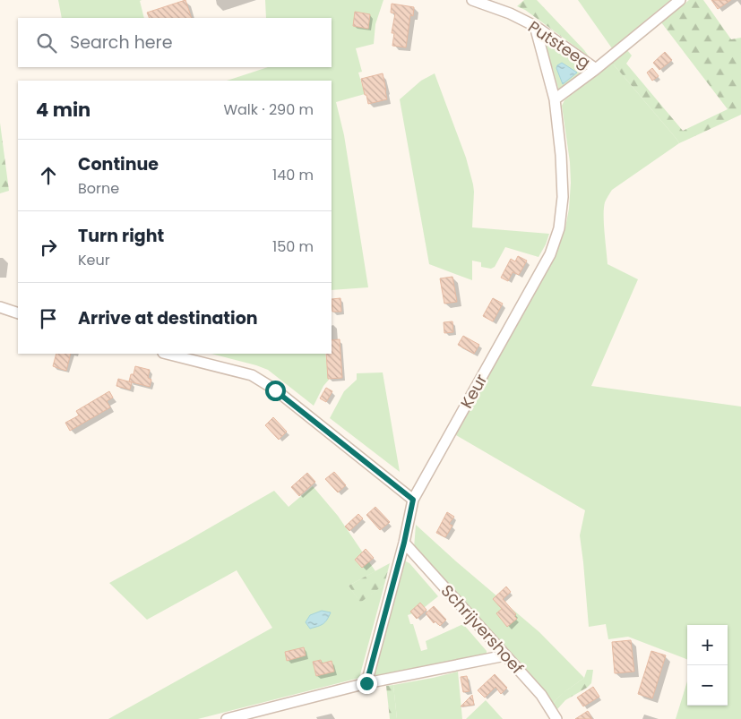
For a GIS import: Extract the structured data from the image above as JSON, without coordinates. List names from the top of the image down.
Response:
{
  "streets": {
    "street": ["Putsteeg", "Keur", "Schrijvershoef"]
  },
  "crossings": [
    ["Putsteeg", "Keur"],
    ["Keur", "Schrijvershoef"]
  ],
  "page": {
    "search": "Search here",
    "heading": ["4 min", "Walk · 290 m"],
    "list": [
      ["Continue", "Borne", "140 m"],
      ["Turn right", "Keur", "150 m"],
      "Arrive at destination"
    ],
    "map_buttons": ["+", "−"]
  }
}
